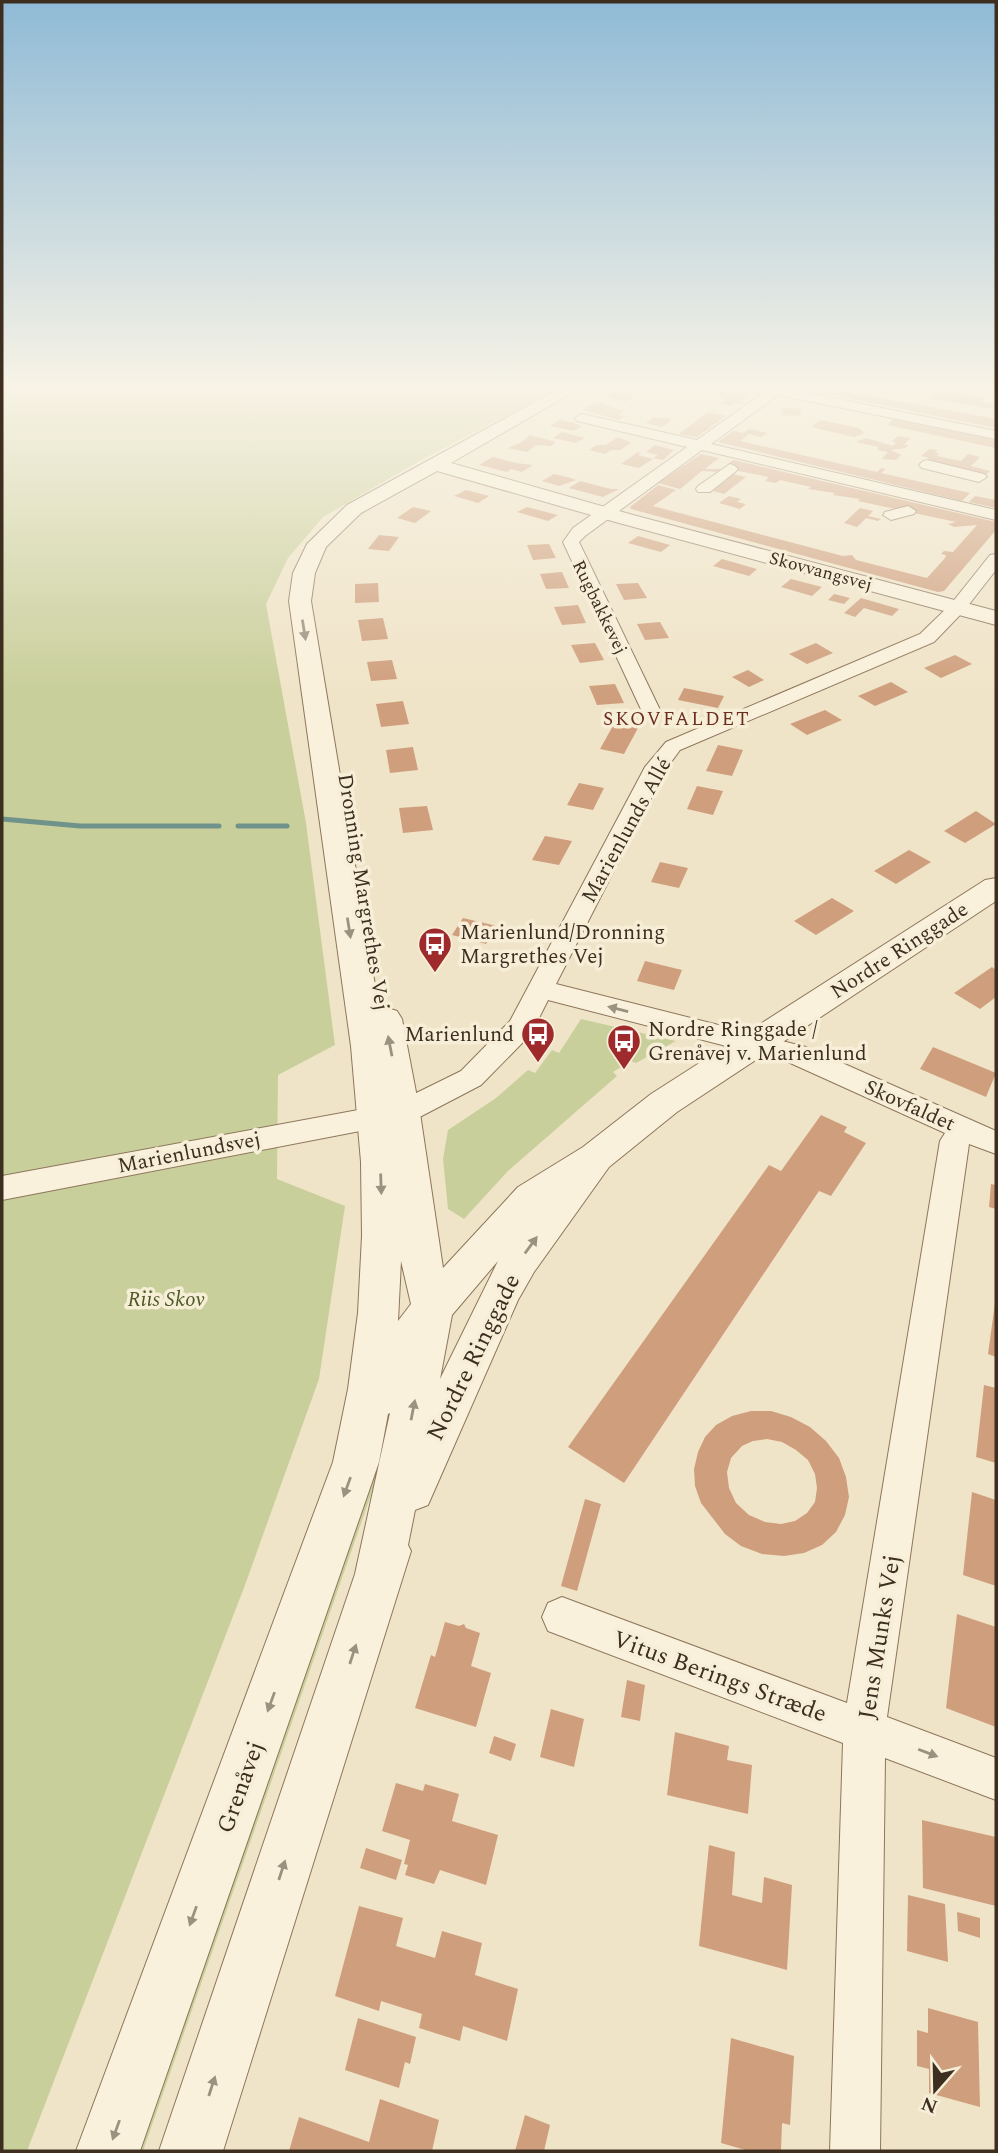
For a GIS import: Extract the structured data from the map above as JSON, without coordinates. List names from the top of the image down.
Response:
{
  "streets": {
    "street": [
      "Skovvangsvej",
      "Rugbakkevej",
      "Marienlunds Allé",
      "Dronning Margrethes Vej",
      "Nordre Ringgade",
      "Skovfaldet",
      "Marienlundsvej",
      "Jens Munks Vej",
      "Vitus Berings Stræde",
      "Grenåvej"
    ]
  },
  "crossings": [
    ["Skovvangsvej", "Rugbakkevej"],
    ["Skovvangsvej", "Marienlunds Allé"],
    ["Marienlunds Allé", "Dronning Margrethes Vej"],
    ["Marienlunds Allé", "Skovfaldet"],
    ["Marienlunds Allé", "Marienlundsvej"],
    ["Dronning Margrethes Vej", "Nordre Ringgade"],
    ["Dronning Margrethes Vej", "Marienlundsvej"],
    ["Dronning Margrethes Vej", "Grenåvej"],
    ["Nordre Ringgade", "Skovfaldet"],
    ["Nordre Ringgade", "Grenåvej"],
    ["Skovfaldet", "Jens Munks Vej"],
    ["Jens Munks Vej", "Vitus Berings Stræde"]
  ],
  "one_way": ["Skovfaldet"],
  "districts": ["SKOVFALDET"],
  "parks": ["Riis Skov"],
  "places": {
    "bus stop": ["Marienlund/Dronning Margrethes Vej", "Marienlund", "Nordre Ringgade / Grenåvej v. Marienlund"]
  },
  "north": "bottom"
}
